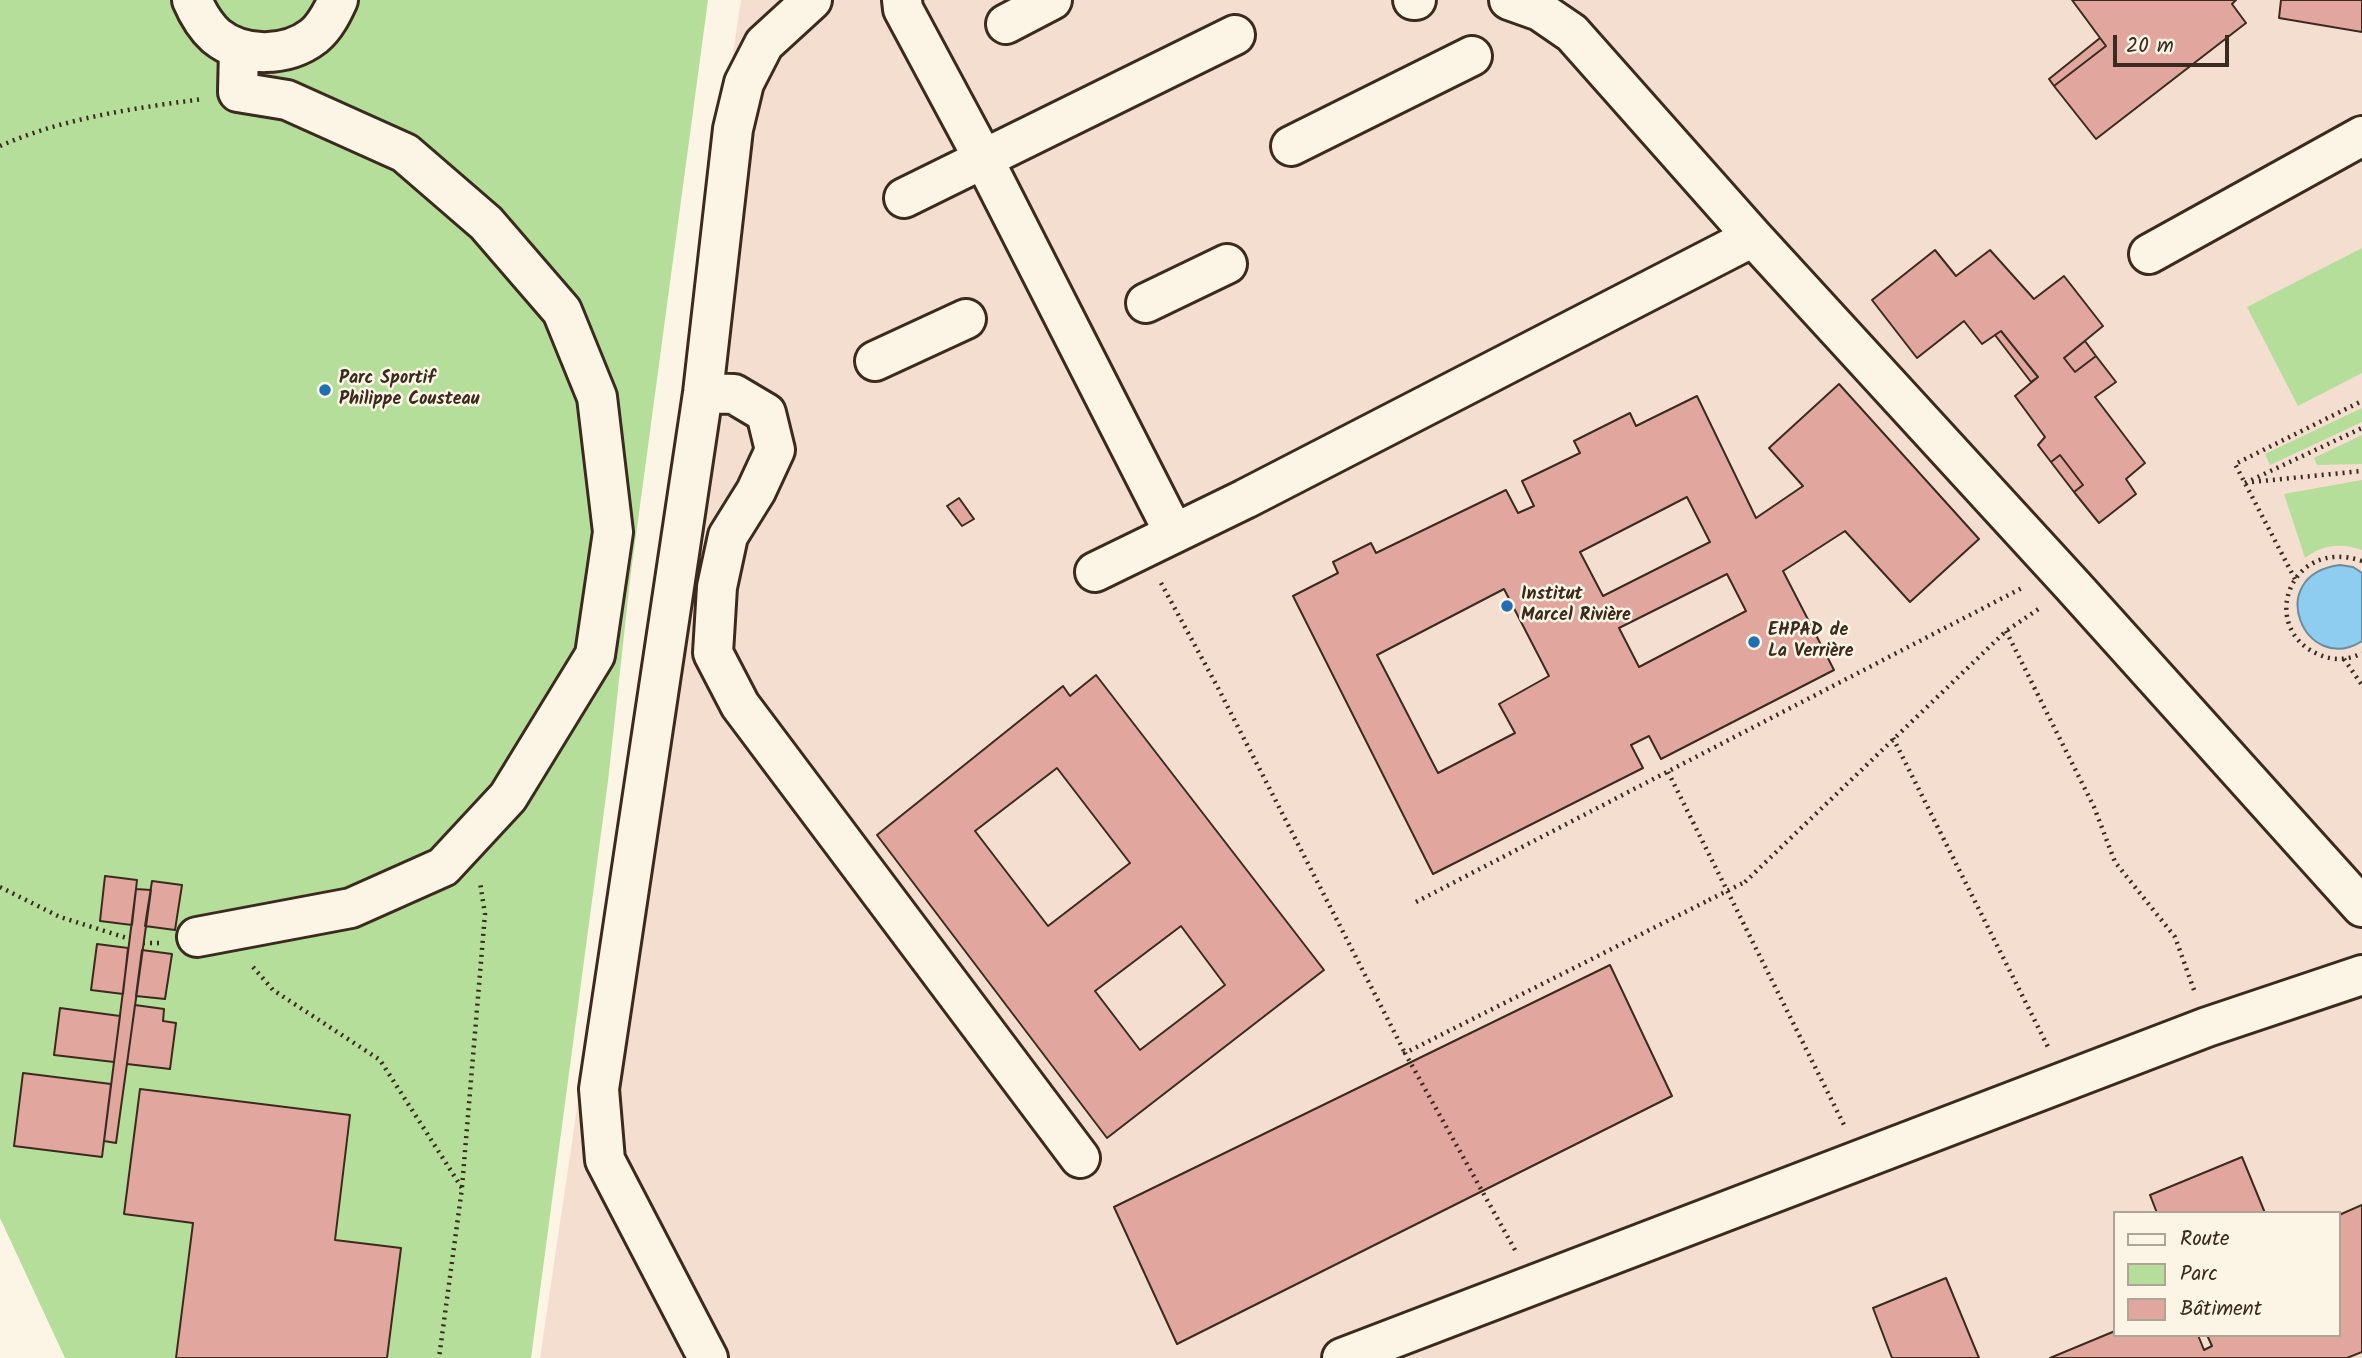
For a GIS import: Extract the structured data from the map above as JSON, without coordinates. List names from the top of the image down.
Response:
{
  "places": ["Parc Sportif Philippe Cousteau", "Institut Marcel Rivière", "EHPAD de La Verrière"],
  "legend": ["Route", "Parc", "Bâtiment"],
  "scale_bar": "20 m"
}
